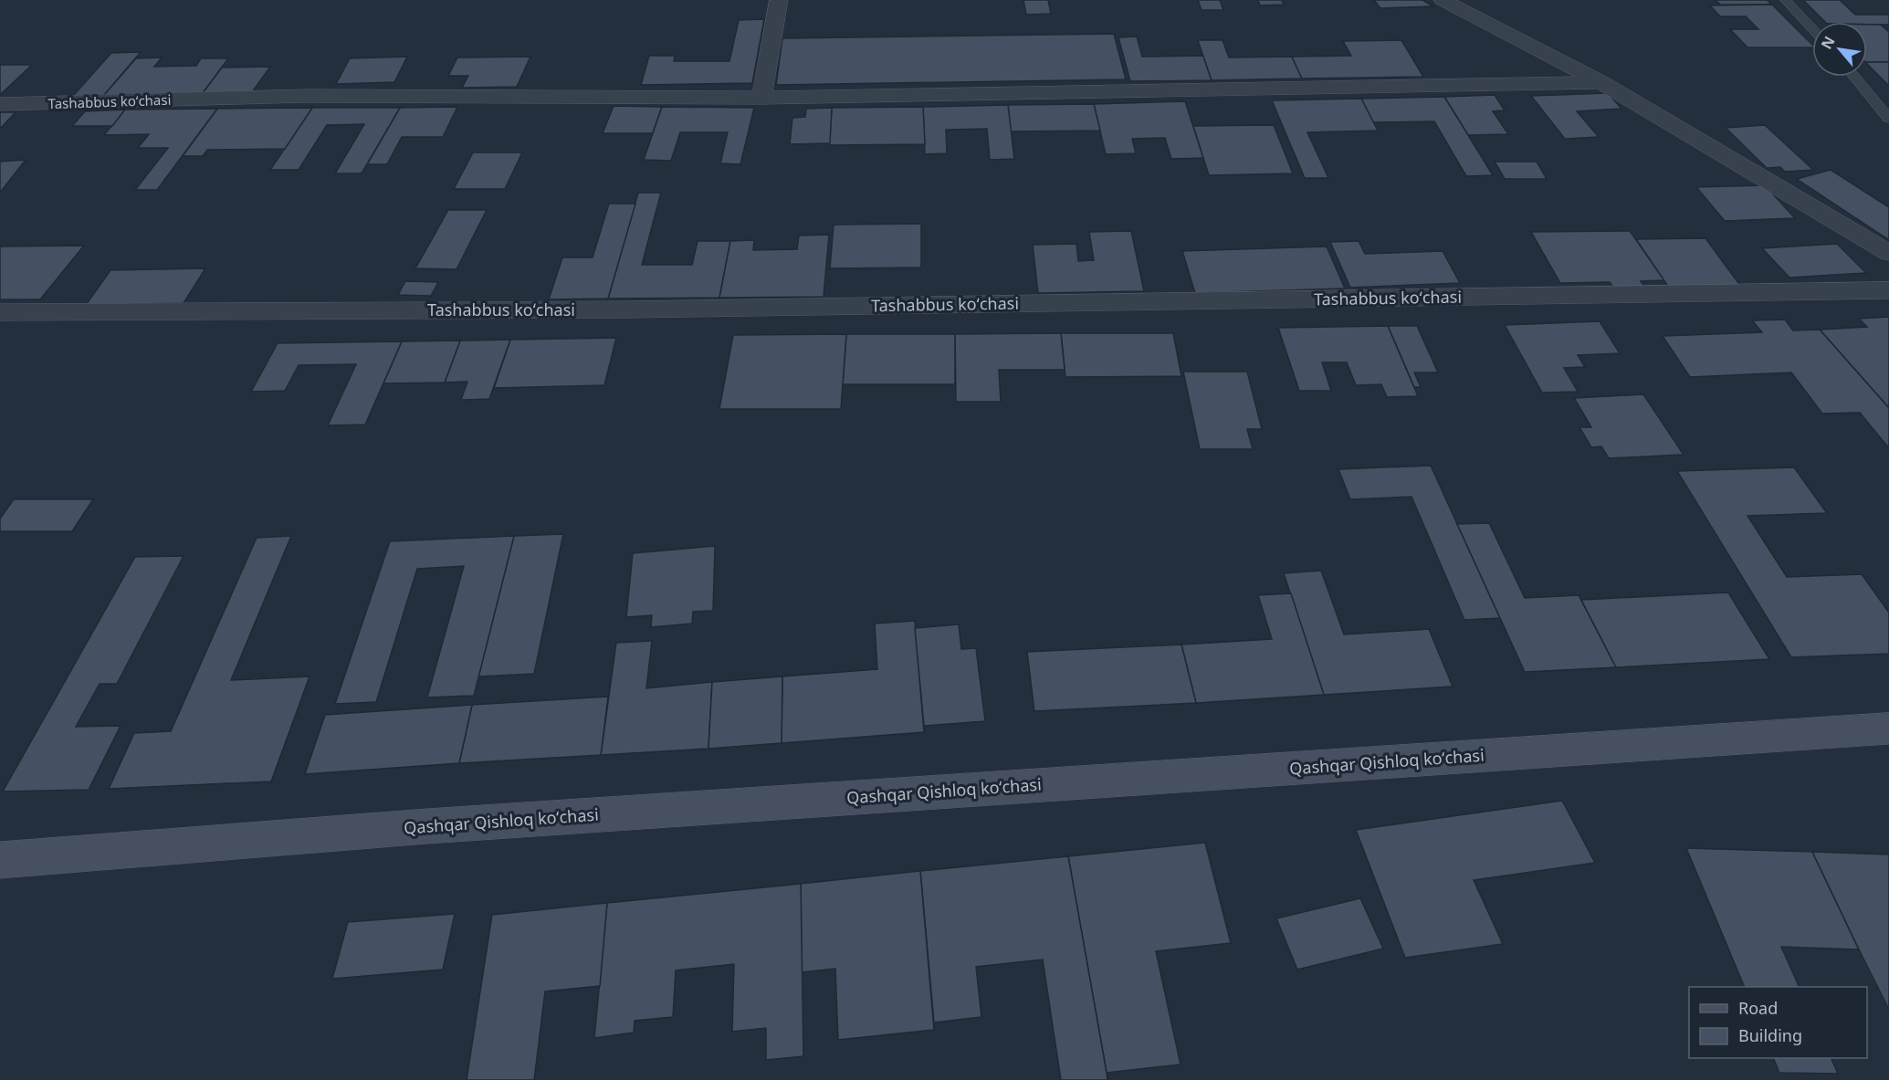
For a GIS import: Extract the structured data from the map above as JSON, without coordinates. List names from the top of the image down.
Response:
{
  "streets": {
    "main road": ["Qashqar Qishloq koʻchasi"],
    "street": ["Tashabbus koʻchasi"]
  },
  "legend": ["Road", "Building"],
  "north": "top left"
}
